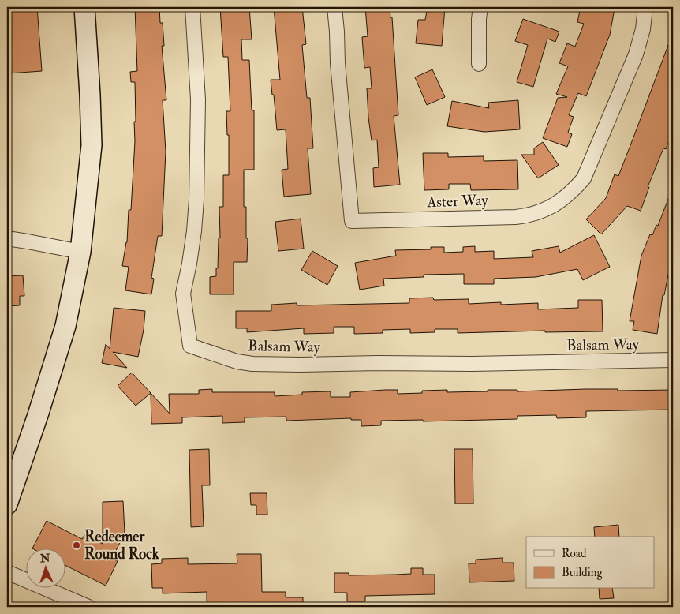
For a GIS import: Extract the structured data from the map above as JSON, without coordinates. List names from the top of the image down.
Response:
{
  "streets": {
    "street": ["Aster Way", "Balsam Way"]
  },
  "places": ["Redeemer Round Rock"],
  "legend": ["Road", "Building"],
  "north": "top"
}
